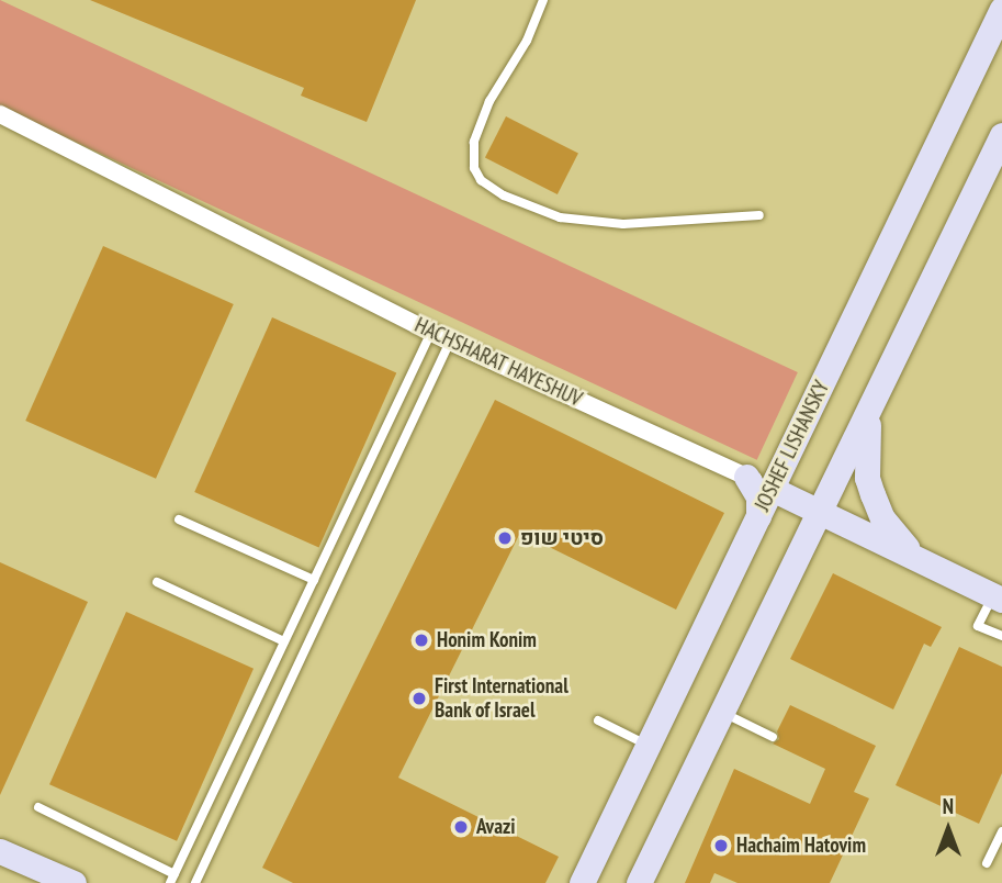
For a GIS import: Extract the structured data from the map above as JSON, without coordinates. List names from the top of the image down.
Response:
{
  "streets": {
    "main road": ["HACHSHARAT HAYESHUV", "JOSHEF LISHANSKY"]
  },
  "crossings": [
    ["HACHSHARAT HAYESHUV", "JOSHEF LISHANSKY"]
  ],
  "places": [
    "סיטי שופ",
    "Honim Konim",
    "First International Bank of Israel",
    "Avazi",
    "Hachaim Hatovim"
  ],
  "north": "top"
}
